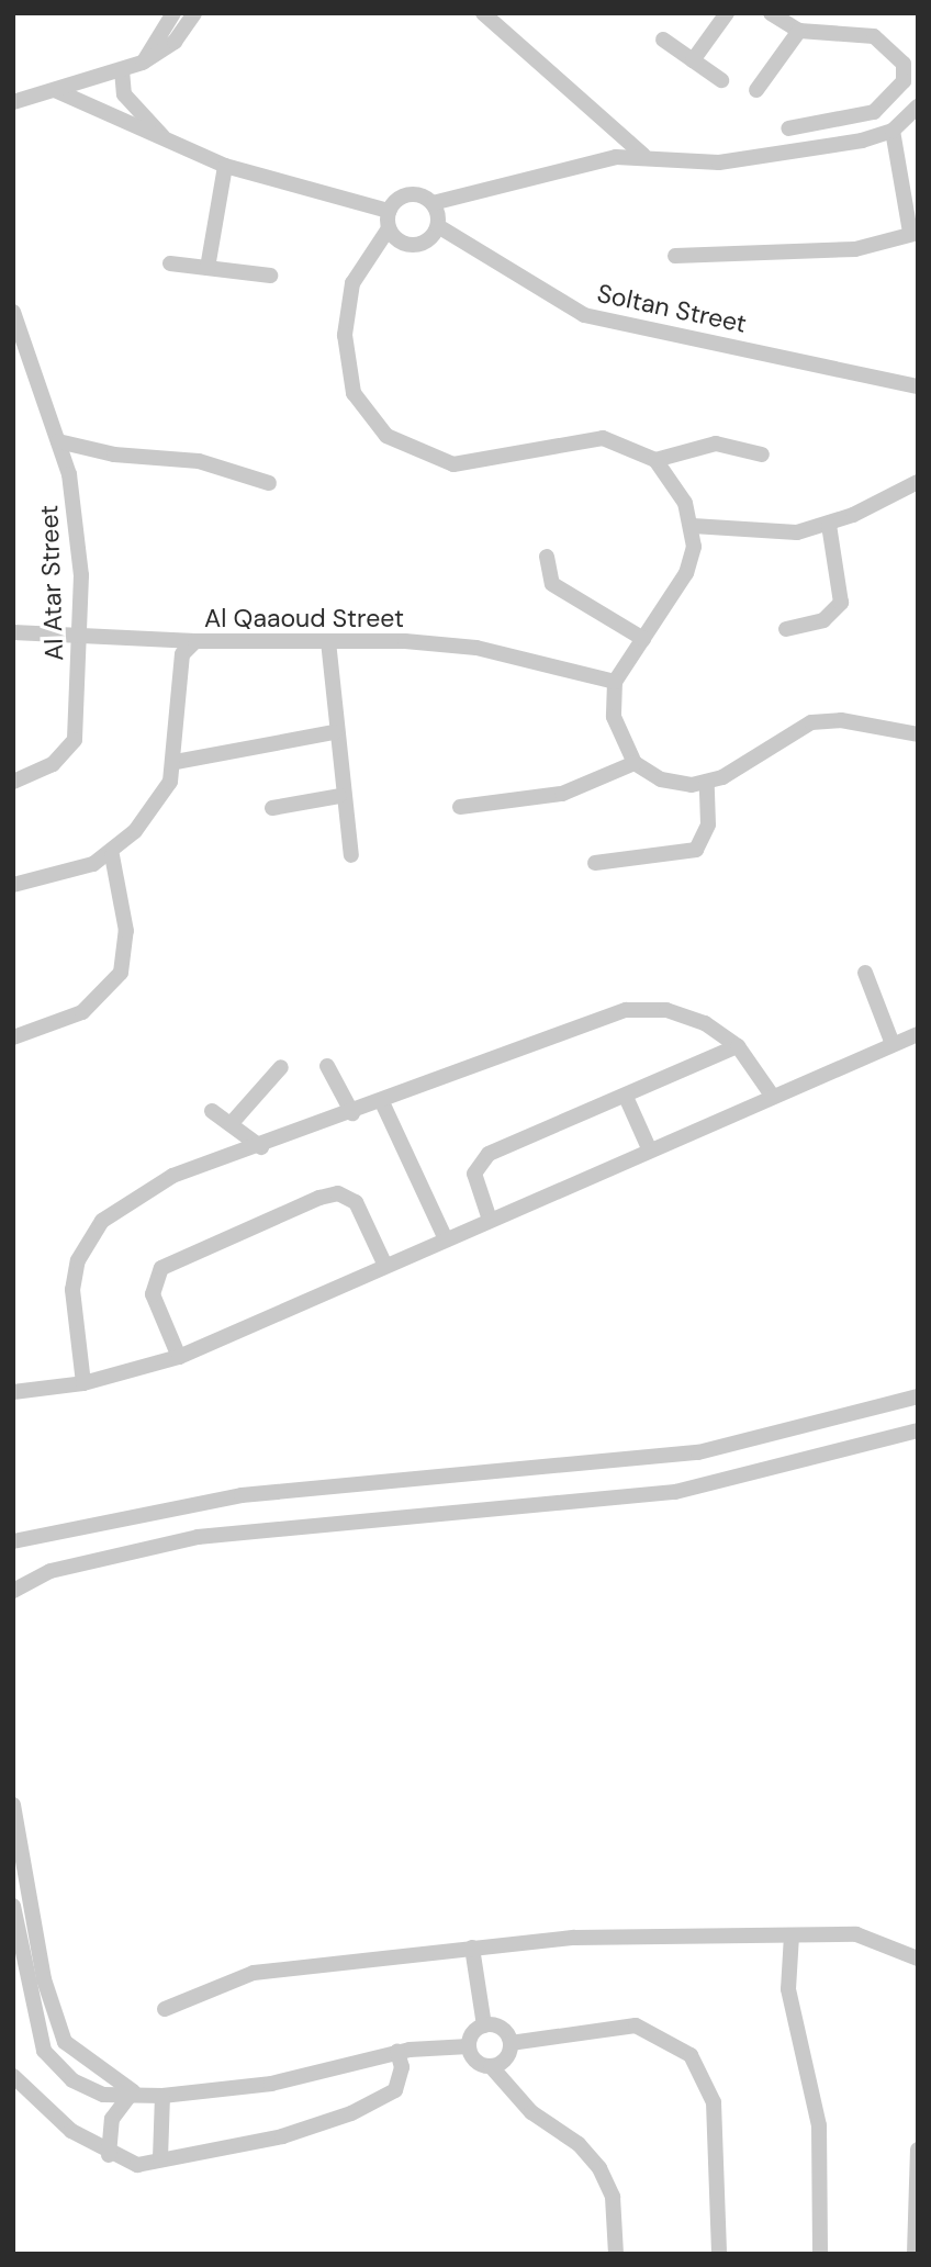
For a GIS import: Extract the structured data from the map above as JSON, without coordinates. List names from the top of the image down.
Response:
{
  "streets": {
    "street": ["Soltan Street", "Al Atar Street", "Al Qaaoud Street"]
  }
}
